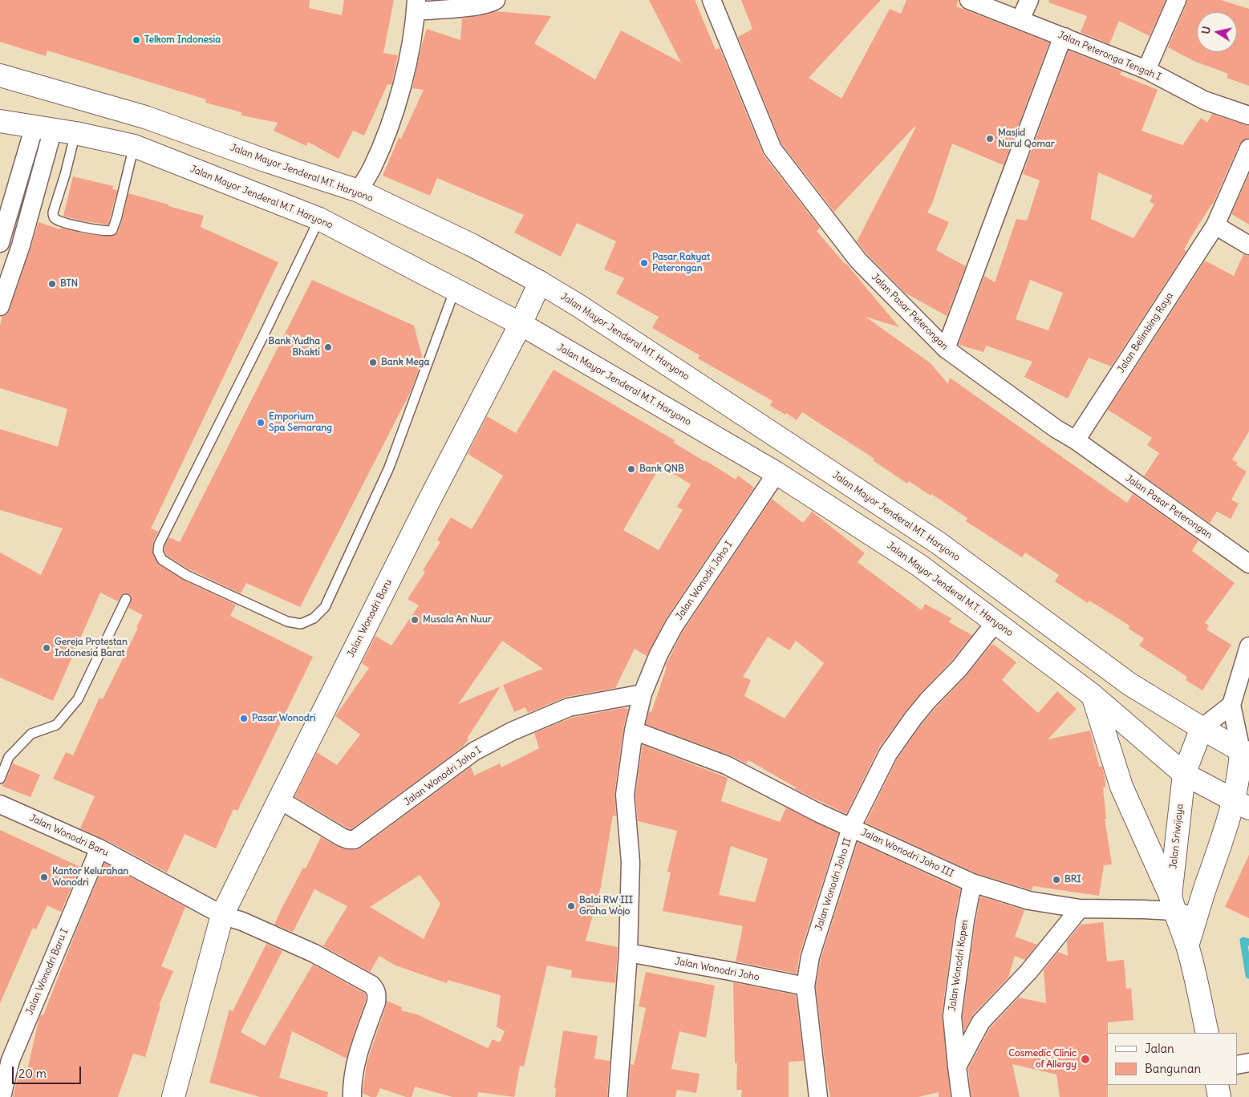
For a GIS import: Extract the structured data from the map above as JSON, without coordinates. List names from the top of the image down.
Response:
{
  "streets": {
    "main road": [
      "Jalan Mayor Jenderal MT. Haryono",
      "Jalan Mayor Jenderal M.T. Haryono",
      "Jalan Wonodri Baru",
      "Jalan Sriwijaya"
    ],
    "street": [
      "Jalan Peteronga Tengah I",
      "Jalan Pasar Peterongan",
      "Jalan Belimbing Raya",
      "Jalan Wonodri Joho I",
      "Jalan Wonodri Joho III",
      "Jalan Wonodri Joho II",
      "Jalan Wonodri Kopen",
      "Jalan Wonodri Joho",
      "Jalan Wonodri Baru I"
    ]
  },
  "crossings": [
    ["Jalan Mayor Jenderal MT. Haryono", "Jalan Sriwijaya"],
    ["Jalan Mayor Jenderal M.T. Haryono", "Jalan Wonodri Joho I"],
    ["Jalan Mayor Jenderal M.T. Haryono", "Jalan Wonodri Baru"],
    ["Jalan Mayor Jenderal M.T. Haryono", "Jalan Sriwijaya"],
    ["Jalan Mayor Jenderal M.T. Haryono", "Jalan Wonodri Joho II"],
    ["Jalan Pasar Peterongan", "Jalan Belimbing Raya"],
    ["Jalan Wonodri Joho I", "Jalan Wonodri Baru"],
    ["Jalan Wonodri Joho I", "Jalan Wonodri Joho III"],
    ["Jalan Wonodri Joho I", "Jalan Wonodri Joho"],
    ["Jalan Wonodri Baru", "Jalan Wonodri Baru I"],
    ["Jalan Sriwijaya", "Jalan Wonodri Joho III"],
    ["Jalan Wonodri Joho III", "Jalan Wonodri Joho II"],
    ["Jalan Wonodri Joho III", "Jalan Wonodri Kopen"],
    ["Jalan Wonodri Joho II", "Jalan Wonodri Joho"]
  ],
  "places": [
    "Telkom Indonesia",
    "Masjid Nurul Qomar",
    "Pasar Rakyat Peterongan",
    "BTN",
    "Bank Yudha Bhakti",
    "Bank Mega",
    "Emporium Spa Semarang",
    "Bank QNB",
    "Musala An Nuur",
    "Gereja Protestan Indonesia Barat",
    "Pasar Wonodri",
    "Kantor Kelurahan Wonodri",
    "BRI",
    "Balai RW III Graha Wojo",
    "Cosmedic Clinic of Allergy"
  ],
  "legend": ["Jalan", "Bangunan"],
  "scale_bar": "20 m",
  "north": "left"
}
